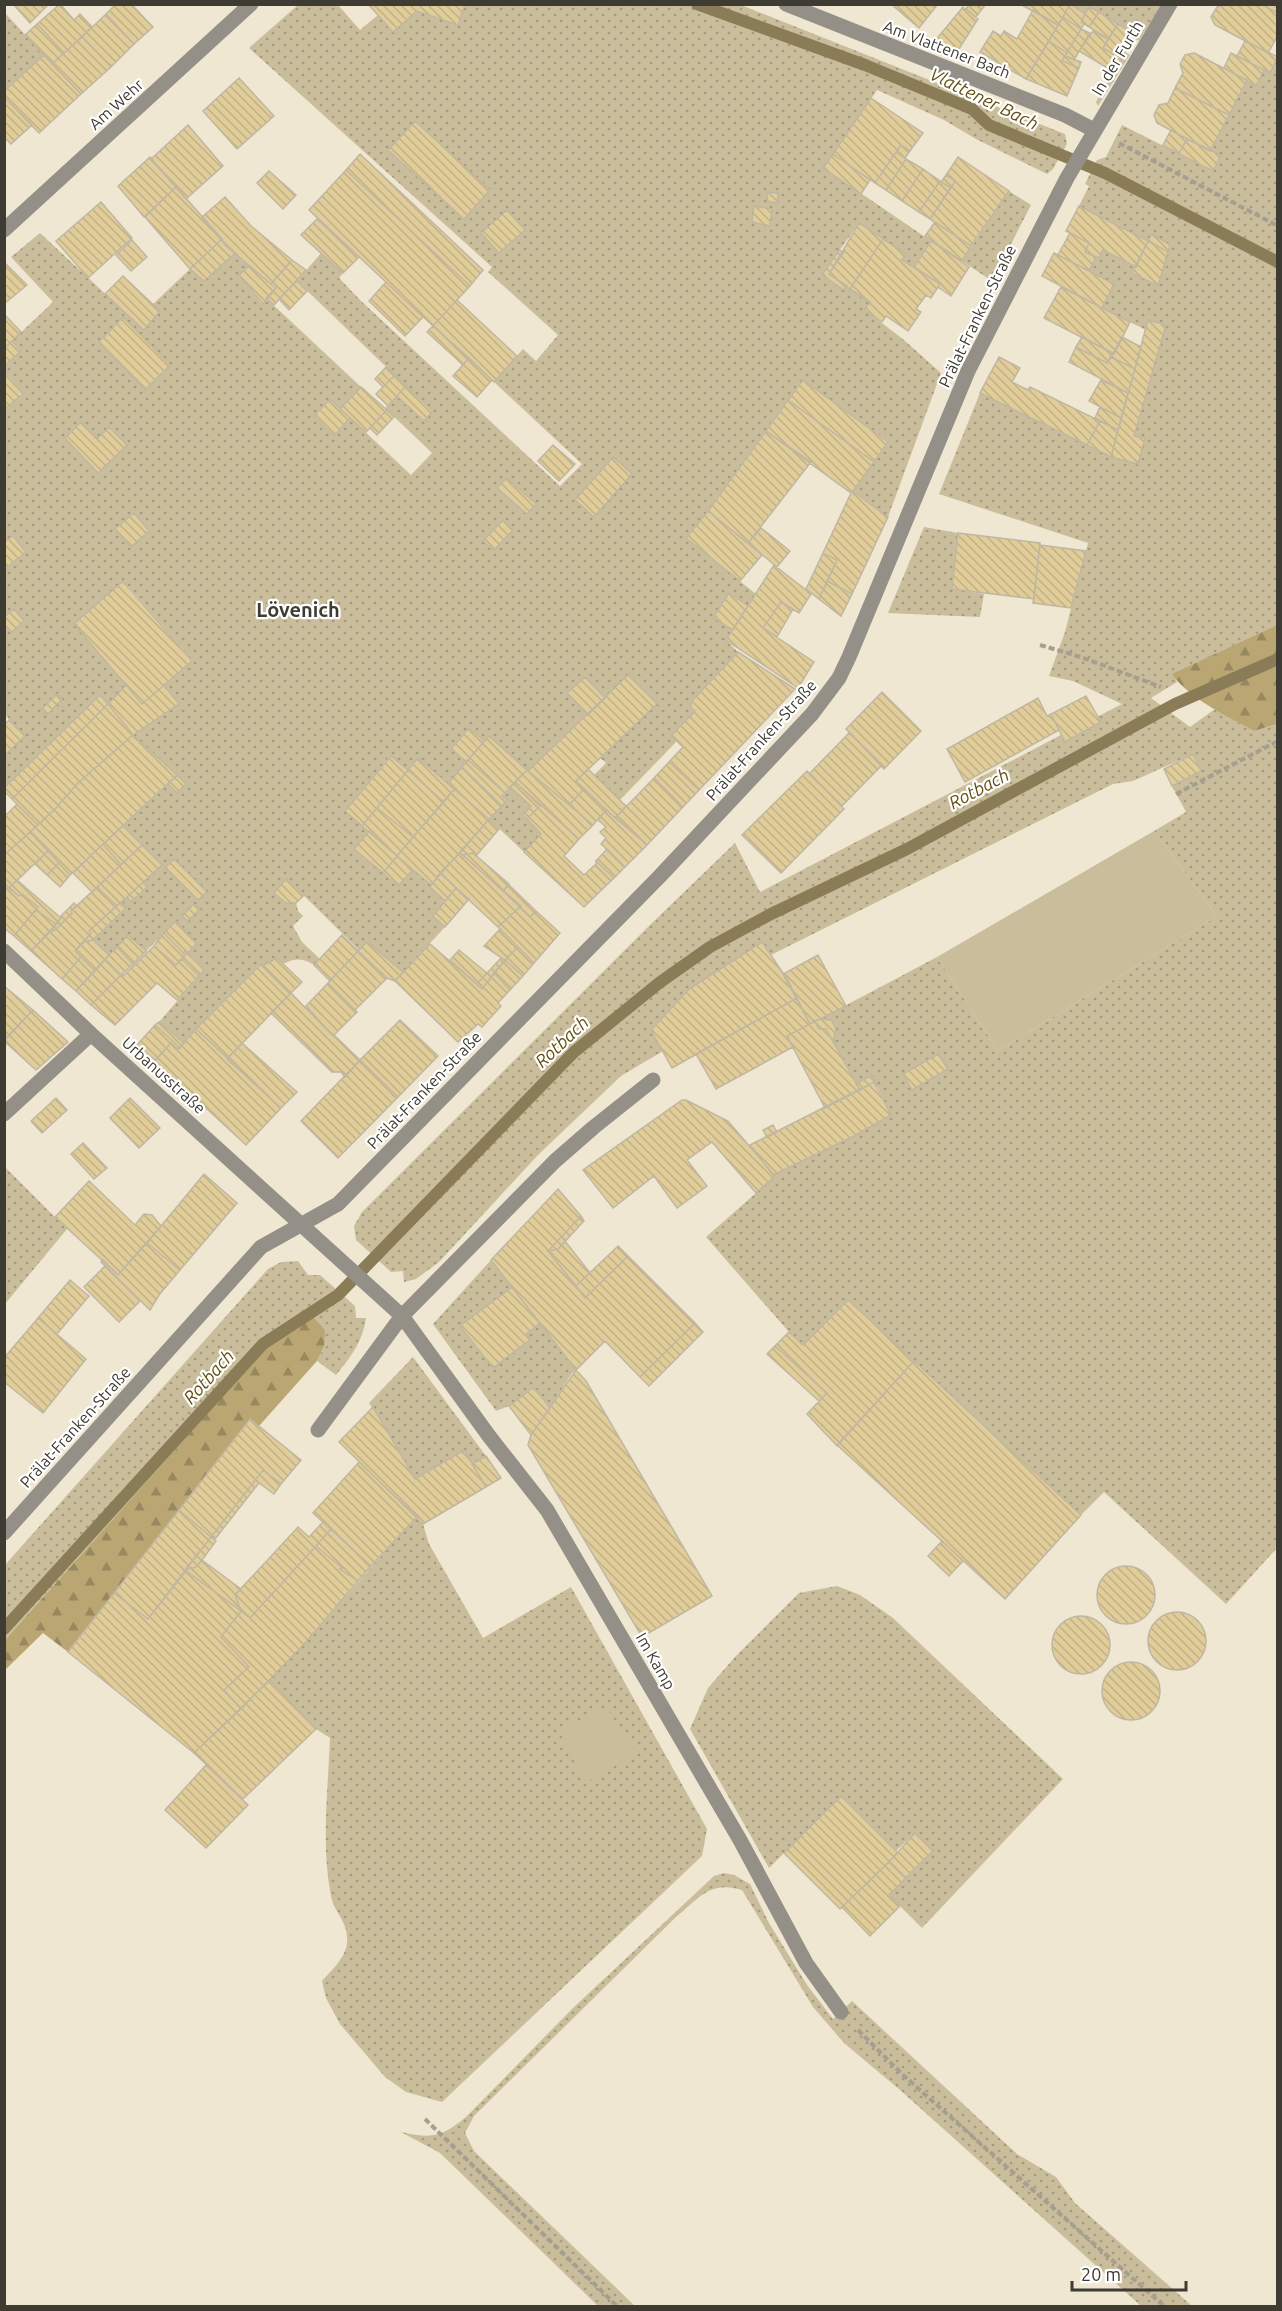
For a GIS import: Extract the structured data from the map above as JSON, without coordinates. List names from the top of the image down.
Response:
{
  "streets": {
    "street": [
      "Am Vlattener Bach",
      "In der Furth",
      "Am Wehr",
      "Prälat-Franken-Straße",
      "Urbanusstraße",
      "Im Kamp"
    ]
  },
  "crossings": [
    ["Am Vlattener Bach", "In der Furth"],
    ["Am Vlattener Bach", "Prälat-Franken-Straße"],
    ["In der Furth", "Prälat-Franken-Straße"],
    ["Prälat-Franken-Straße", "Urbanusstraße"]
  ],
  "districts": ["Lövenich"],
  "water": ["Vlattener Bach", "Rotbach"],
  "scale_bar": "20 m"
}
